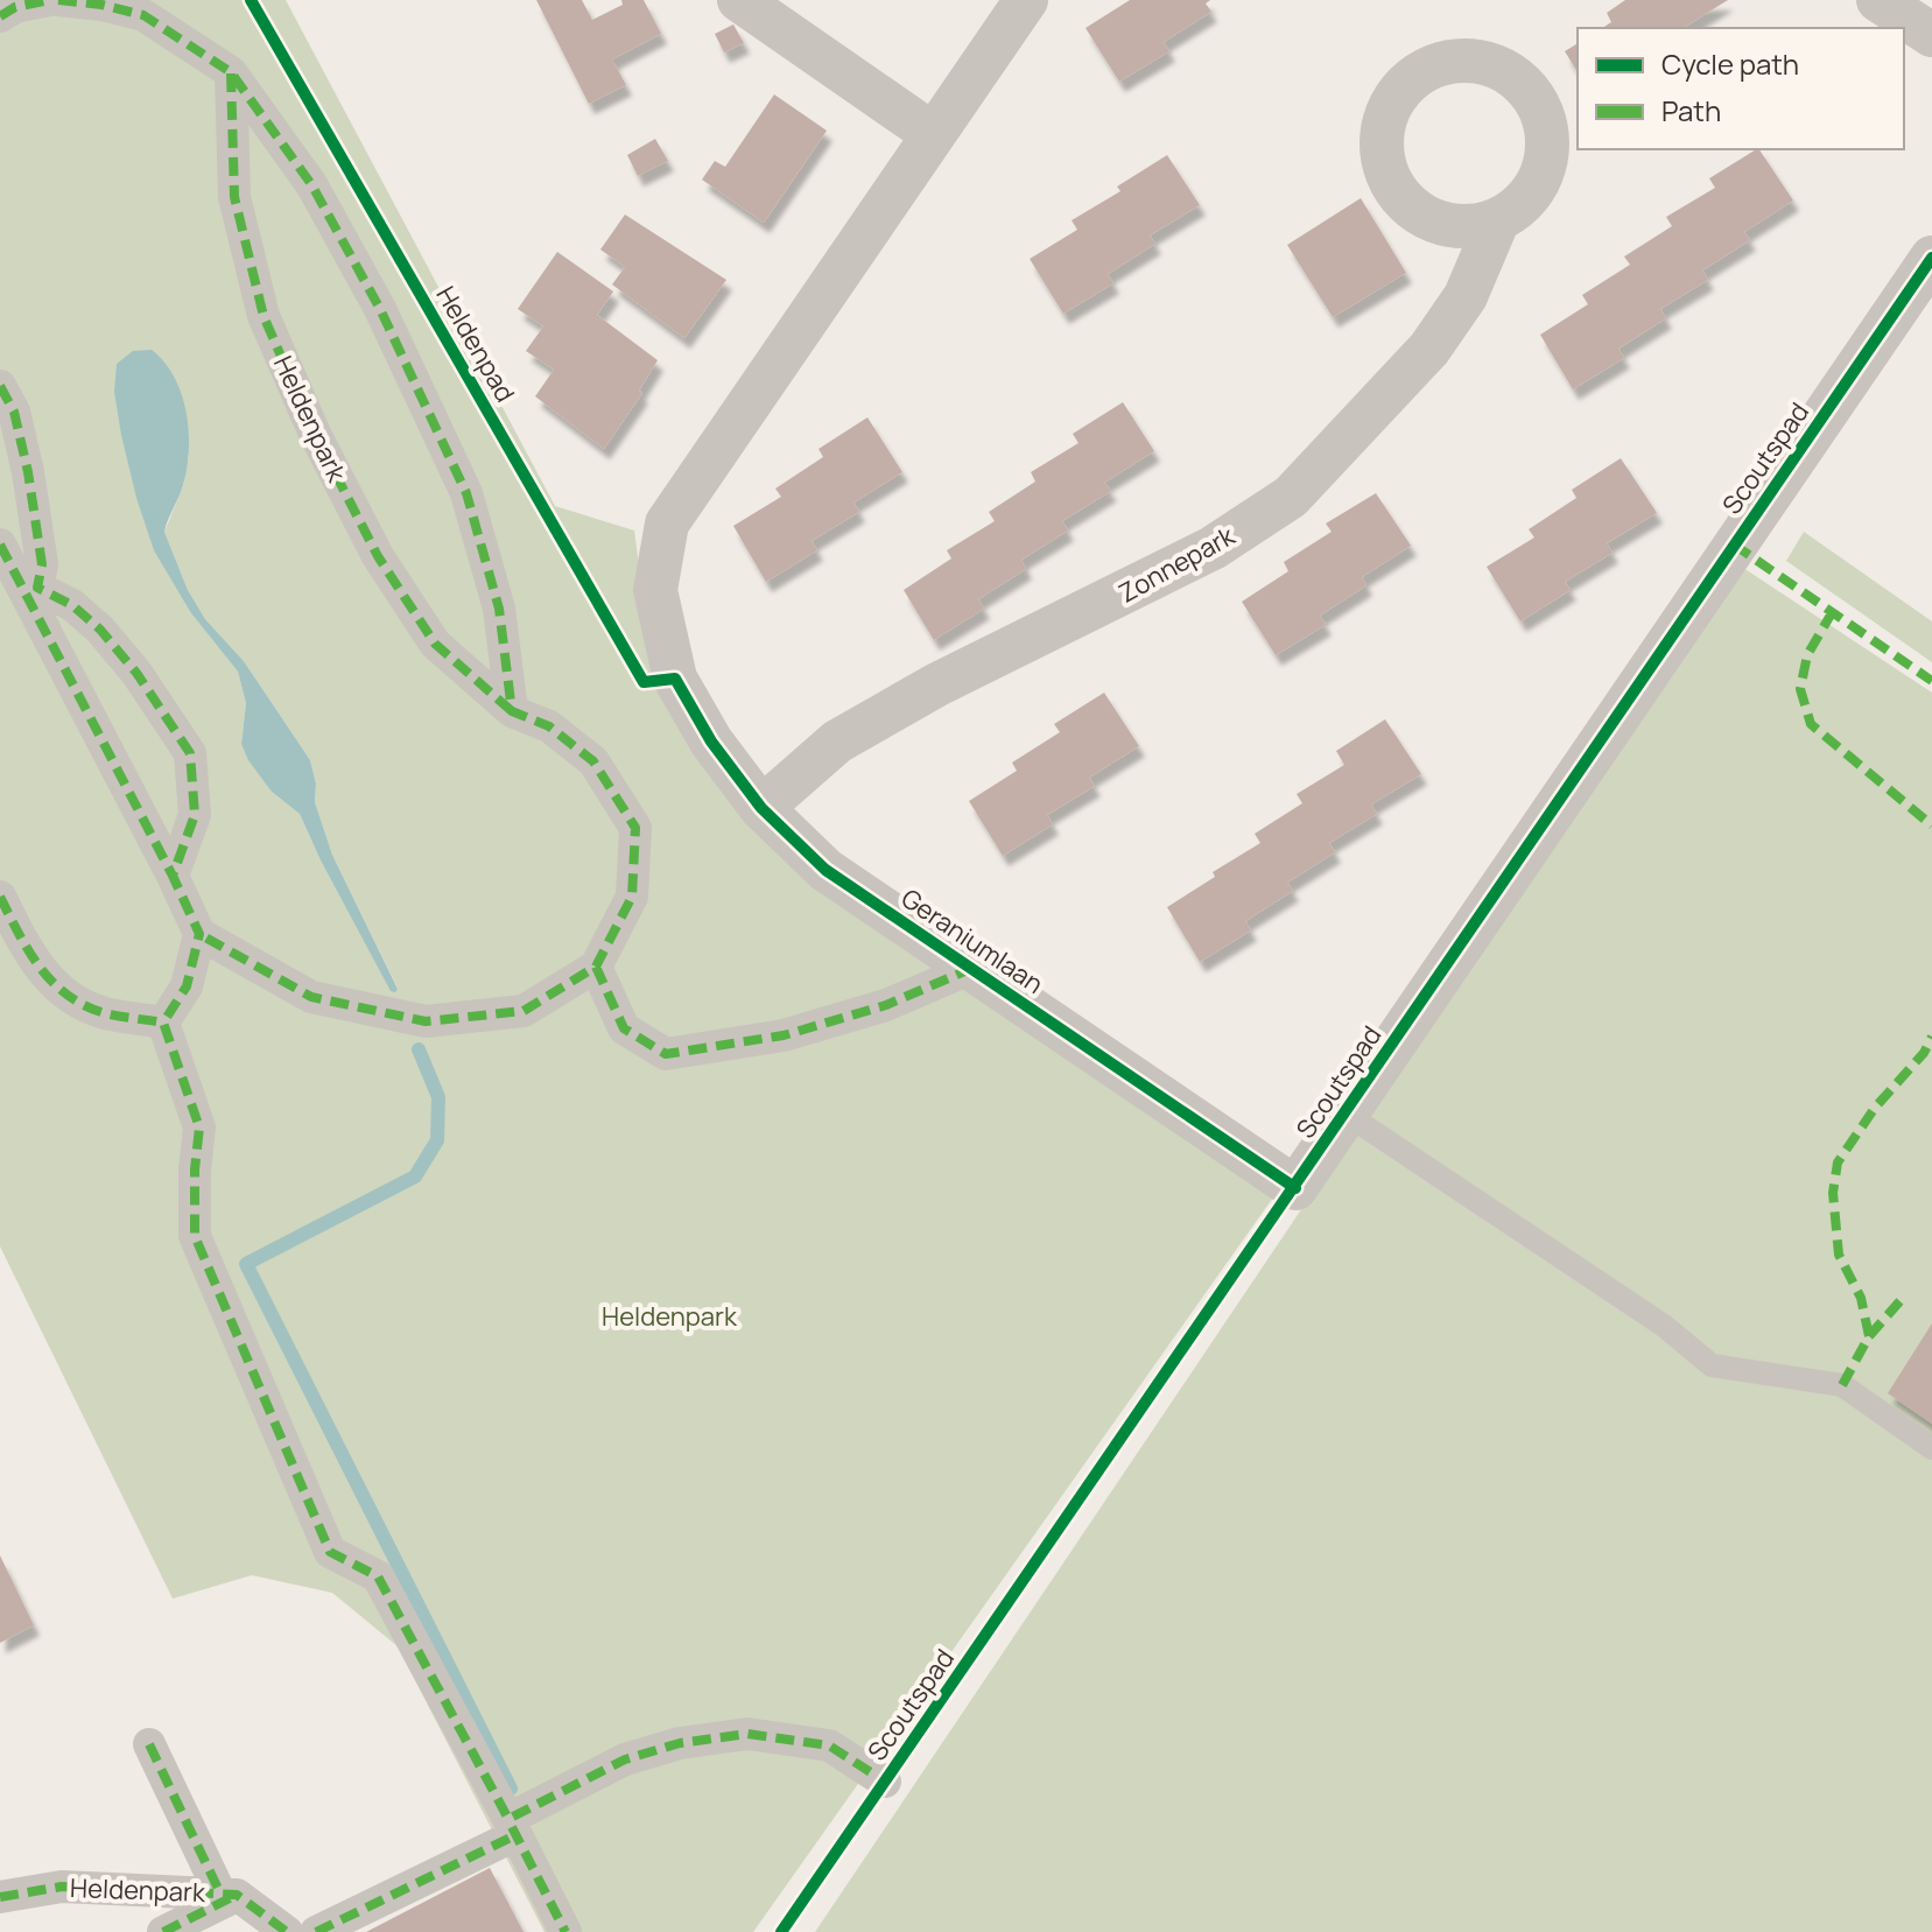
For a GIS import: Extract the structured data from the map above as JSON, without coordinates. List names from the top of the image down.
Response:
{
  "streets": {
    "street": [
      "Heldenpark",
      "Scoutspad",
      "Zonnepark",
      "Geraniumlaan"
    ],
    "cycle path": ["Heldenpad"]
  },
  "crossings": [
    ["Scoutspad", "Geraniumlaan"],
    ["Zonnepark", "Geraniumlaan"]
  ],
  "parks": ["Heldenpark"],
  "legend": ["Cycle path", "Path"]
}
